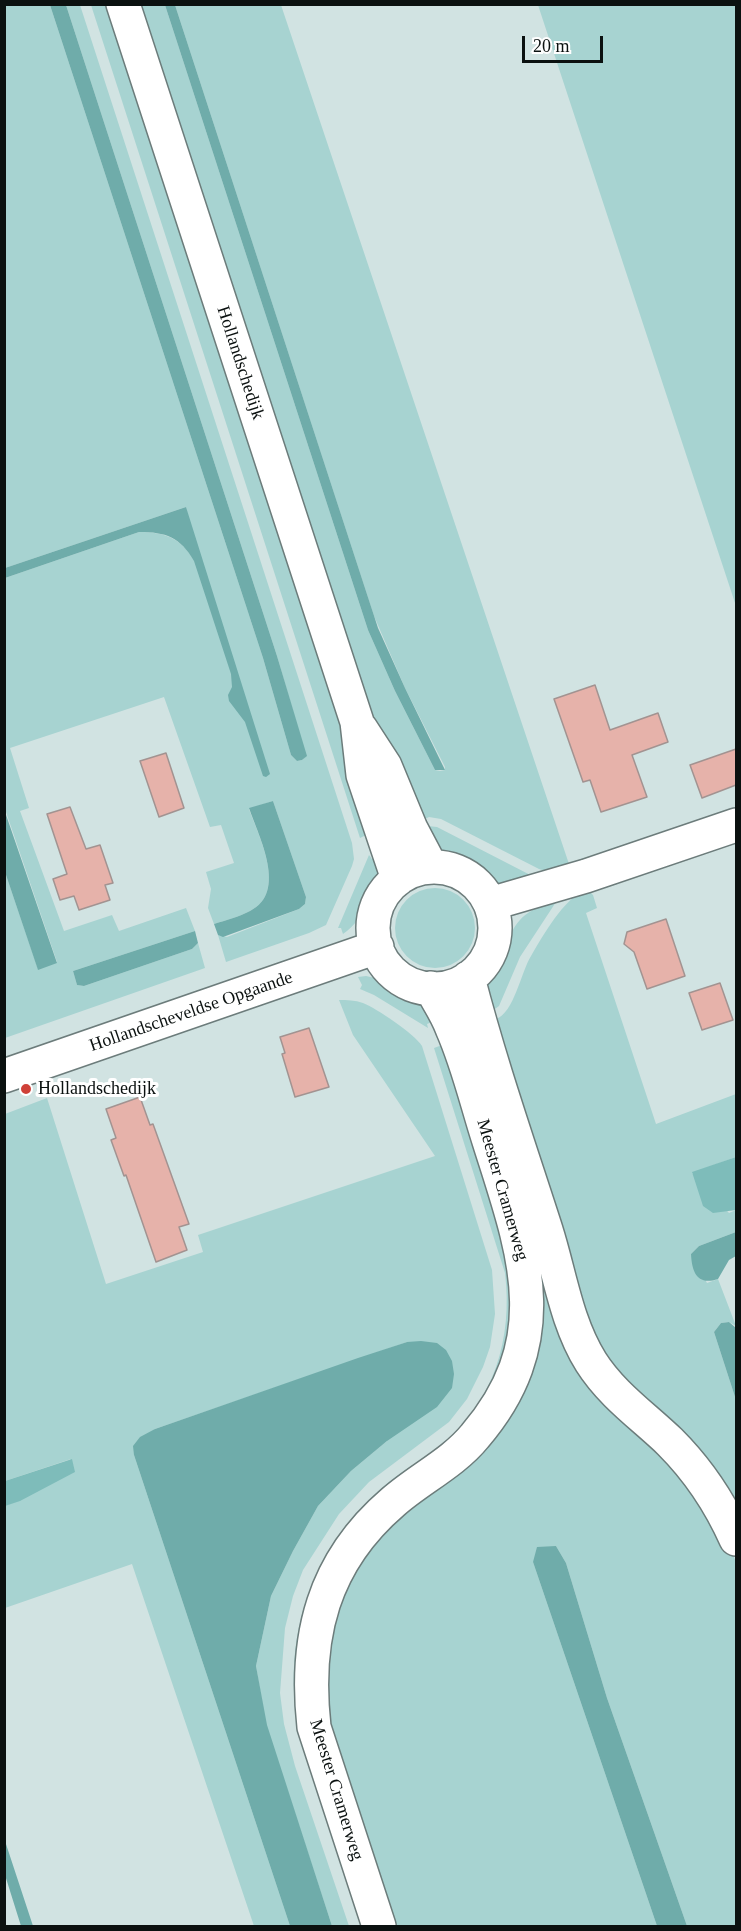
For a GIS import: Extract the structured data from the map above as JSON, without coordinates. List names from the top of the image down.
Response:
{
  "streets": {
    "main road": ["Hollandschedijk", "Hollandscheveldse Opgaande", "Meester Cramerweg"]
  },
  "crossings": [
    ["Hollandschedijk", "Hollandscheveldse Opgaande"],
    ["Hollandschedijk", "Meester Cramerweg"],
    ["Hollandscheveldse Opgaande", "Meester Cramerweg"]
  ],
  "places": ["Hollandschedijk"],
  "scale_bar": "20 m"
}
